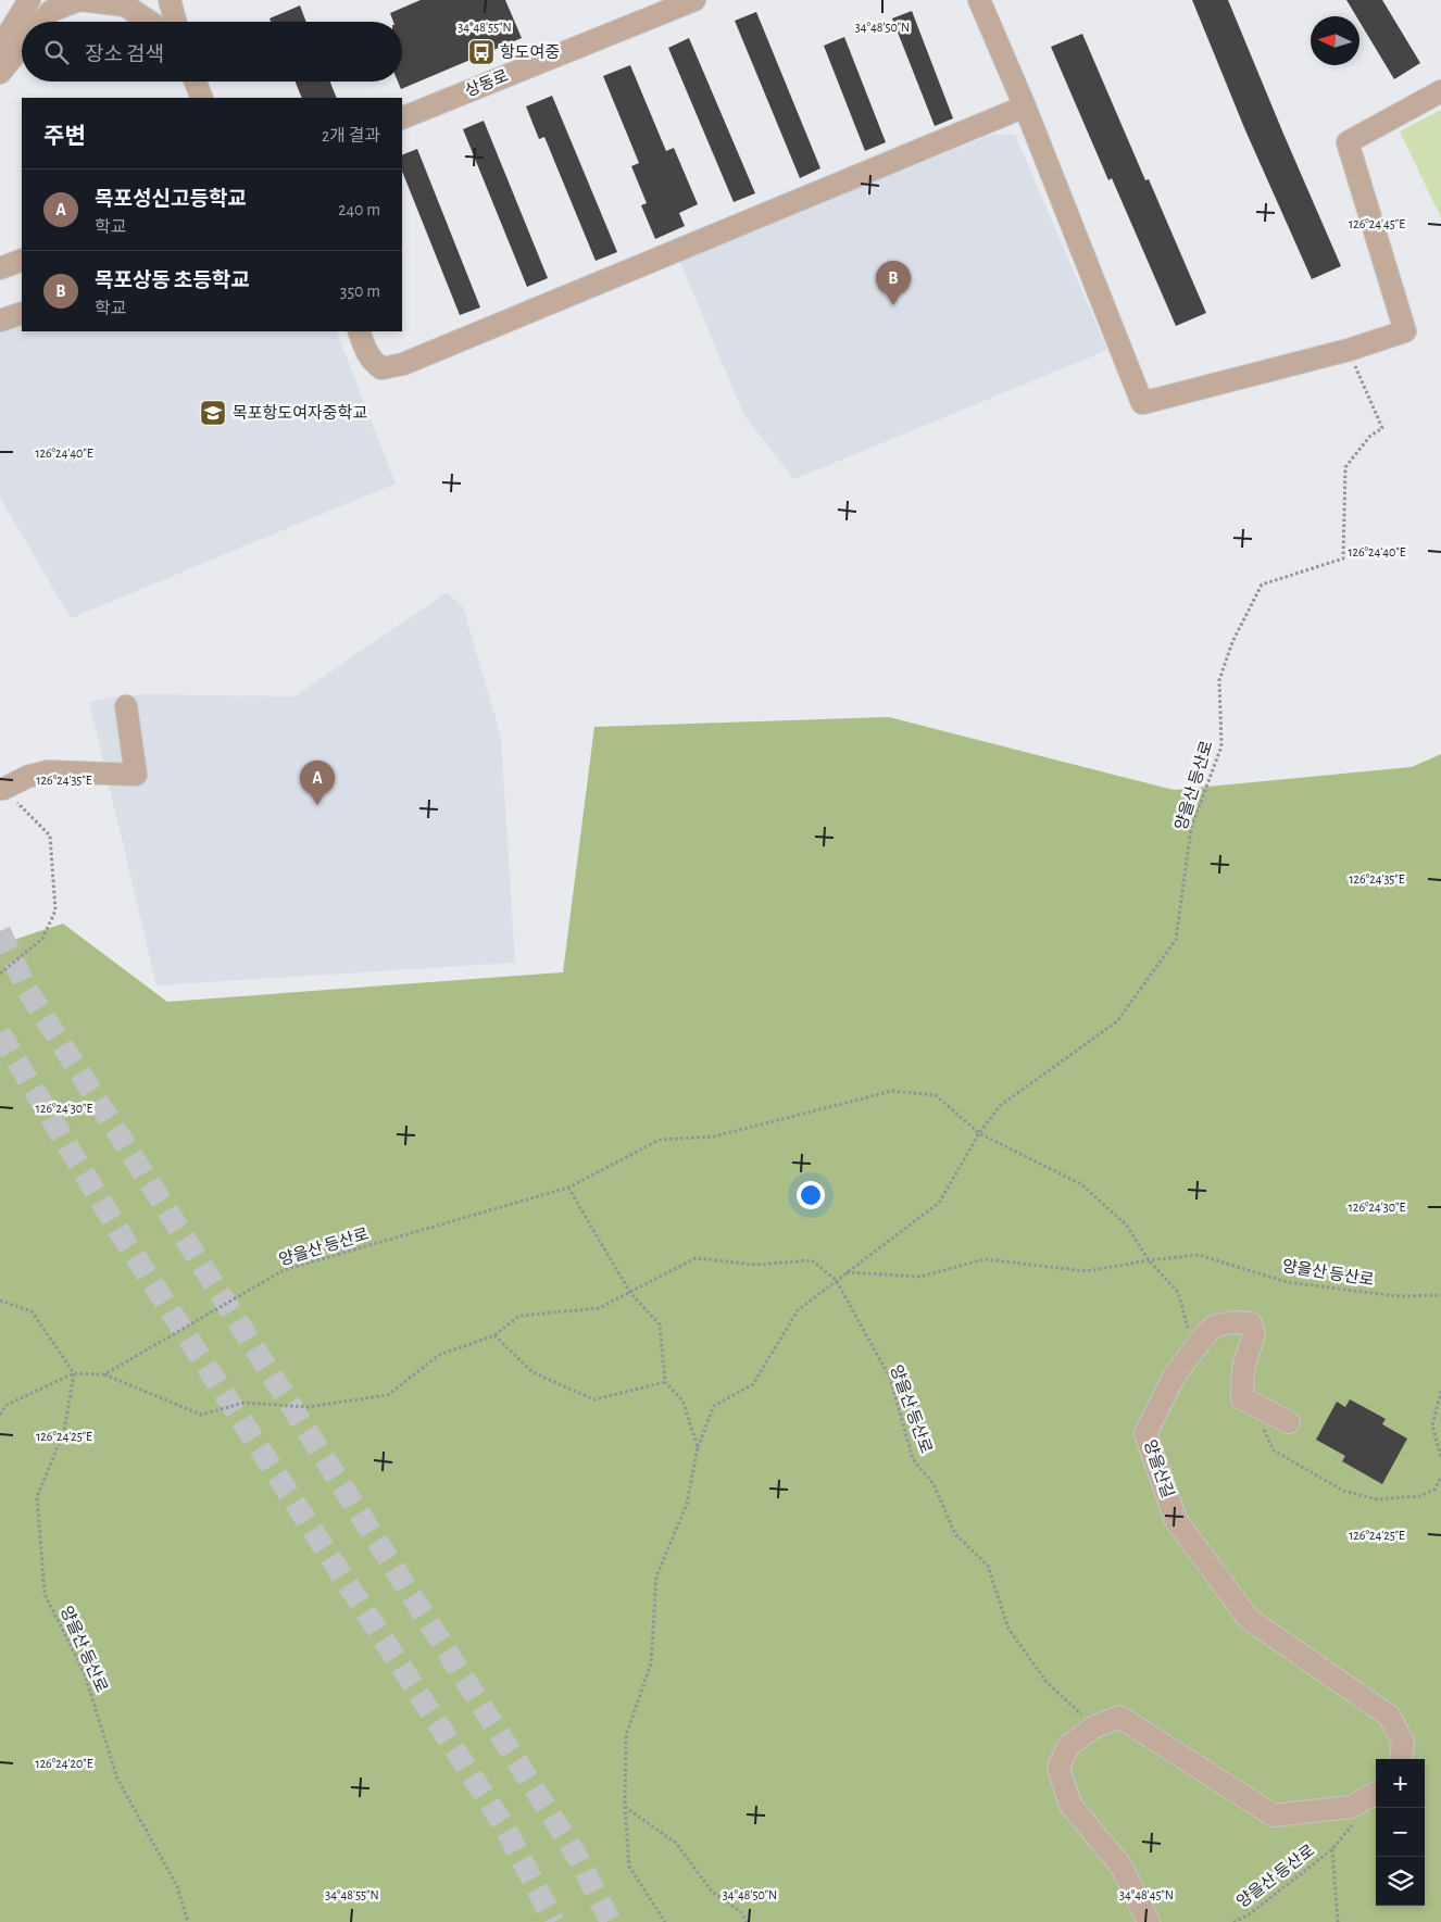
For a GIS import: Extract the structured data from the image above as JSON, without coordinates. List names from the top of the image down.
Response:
{
  "streets": {
    "street": ["상동로", "양을산길"],
    "path": ["양을산 등산로"]
  },
  "crossings": [
    ["양을산 등산로", "양을산길"]
  ],
  "places": {
    "bus stop": ["항도여중"],
    "school or university": ["목포항도여자중학교"]
  },
  "north": "left",
  "page": {
    "search": "장소 검색",
    "heading": ["주변", "2개 결과"],
    "list": [
      {
        "mark": "A",
        "name": "목포성신고등학교",
        "note": "학교",
        "value": "240 m"
      },
      {
        "mark": "B",
        "name": "목포상동 초등학교",
        "note": "학교",
        "value": "350 m"
      }
    ],
    "pins": ["B", "A"],
    "map_buttons": ["+", "−"]
  },
  "coordinates": [
    "34°48'55\"N",
    "34°48'50\"N",
    "126°24'45\"E",
    "126°24'40\"E",
    "126°24'35\"E",
    "126°24'30\"E",
    "126°24'25\"E",
    "126°24'20\"E",
    "34°48'45\"N"
  ]
}
